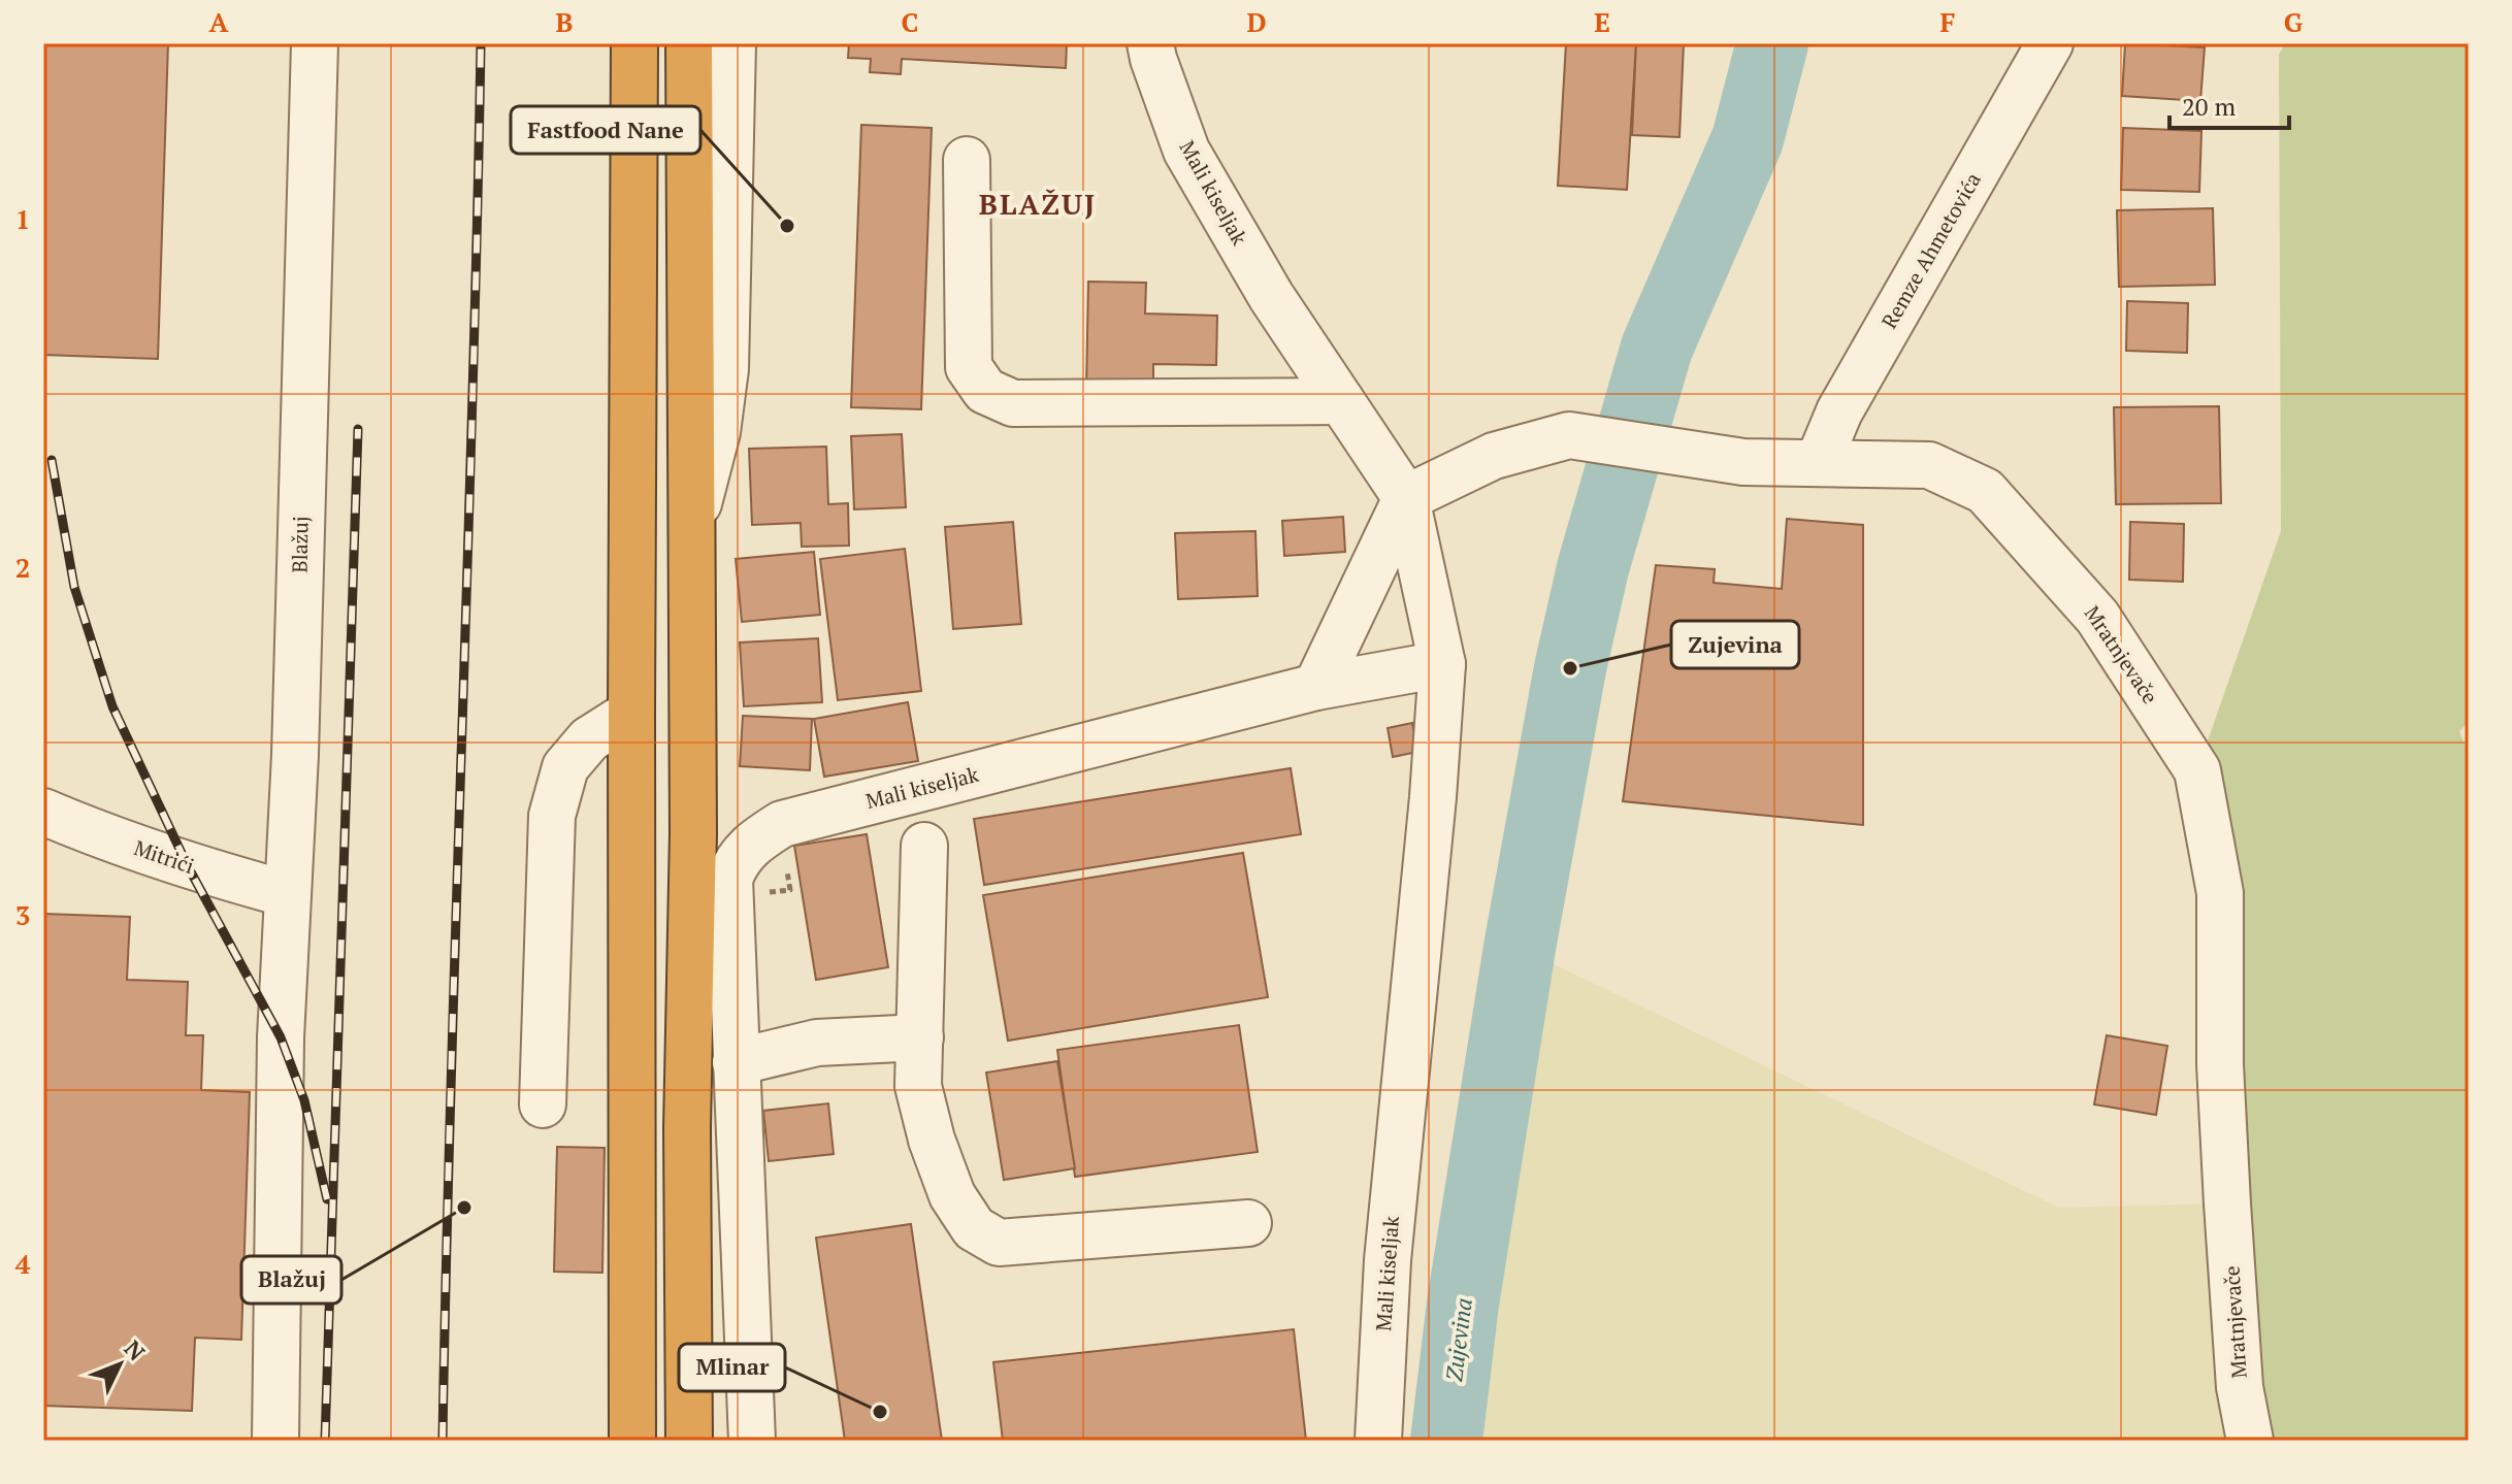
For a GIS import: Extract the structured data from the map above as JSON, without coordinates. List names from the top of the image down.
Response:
{
  "streets": {
    "street": [
      "Mali kiseljak",
      "Remze Ahmetovića",
      "Blažuj",
      "Mratnjevače",
      "Mitrići"
    ]
  },
  "crossings": [
    ["Mali kiseljak", "Mratnjevače"],
    ["Remze Ahmetovića", "Mratnjevače"],
    ["Blažuj", "Mitrići"]
  ],
  "districts": ["BLAŽUJ"],
  "water": ["Zujevina"],
  "places": [
    "Fastfood Nane",
    "Zujevina",
    "Blažuj",
    "Mlinar"
  ],
  "scale_bar": "20 m",
  "north": "top right",
  "grid": {
    "columns": [
      "A",
      "B",
      "C",
      "D",
      "E",
      "F",
      "G"
    ],
    "rows": [
      "1",
      "2",
      "3",
      "4"
    ]
  }
}
